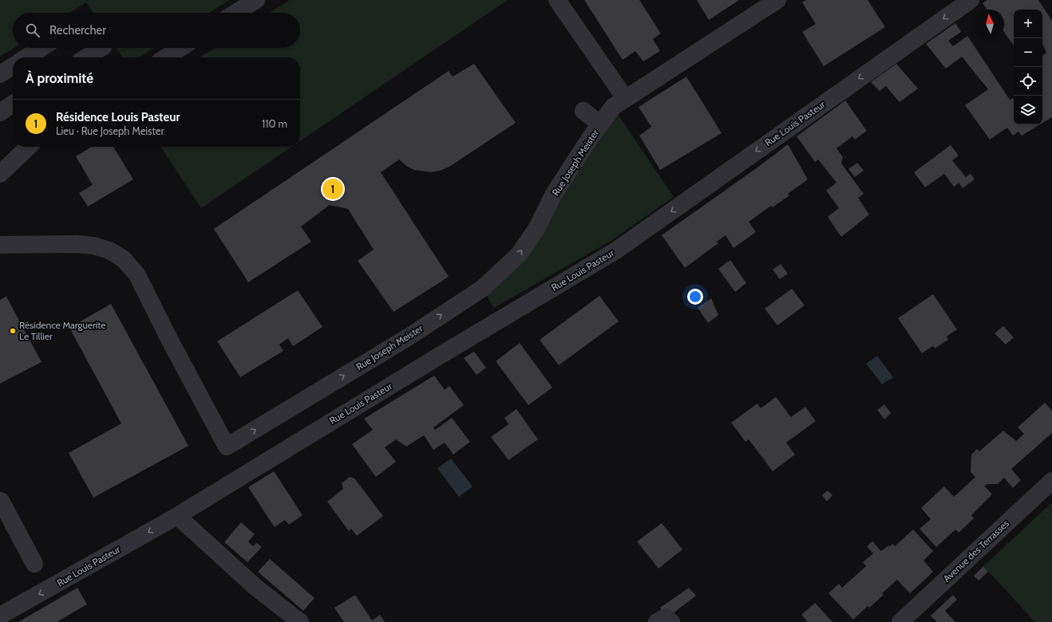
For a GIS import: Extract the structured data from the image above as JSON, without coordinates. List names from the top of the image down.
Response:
{
  "streets": {
    "street": ["Rue Louis Pasteur", "Rue Joseph Meister", "Avenue des Terrasses"]
  },
  "one_way": ["Rue Louis Pasteur"],
  "places": ["Résidence Marguerite Le Tillier"],
  "north": "top",
  "page": {
    "map_buttons": ["+", "−"],
    "search": "Rechercher",
    "heading": "À proximité",
    "list": [
      {
        "mark": "1",
        "name": "Résidence Louis Pasteur",
        "note": "Lieu · Rue Joseph Meister",
        "value": "110 m"
      }
    ],
    "pins": "1"
  }
}
